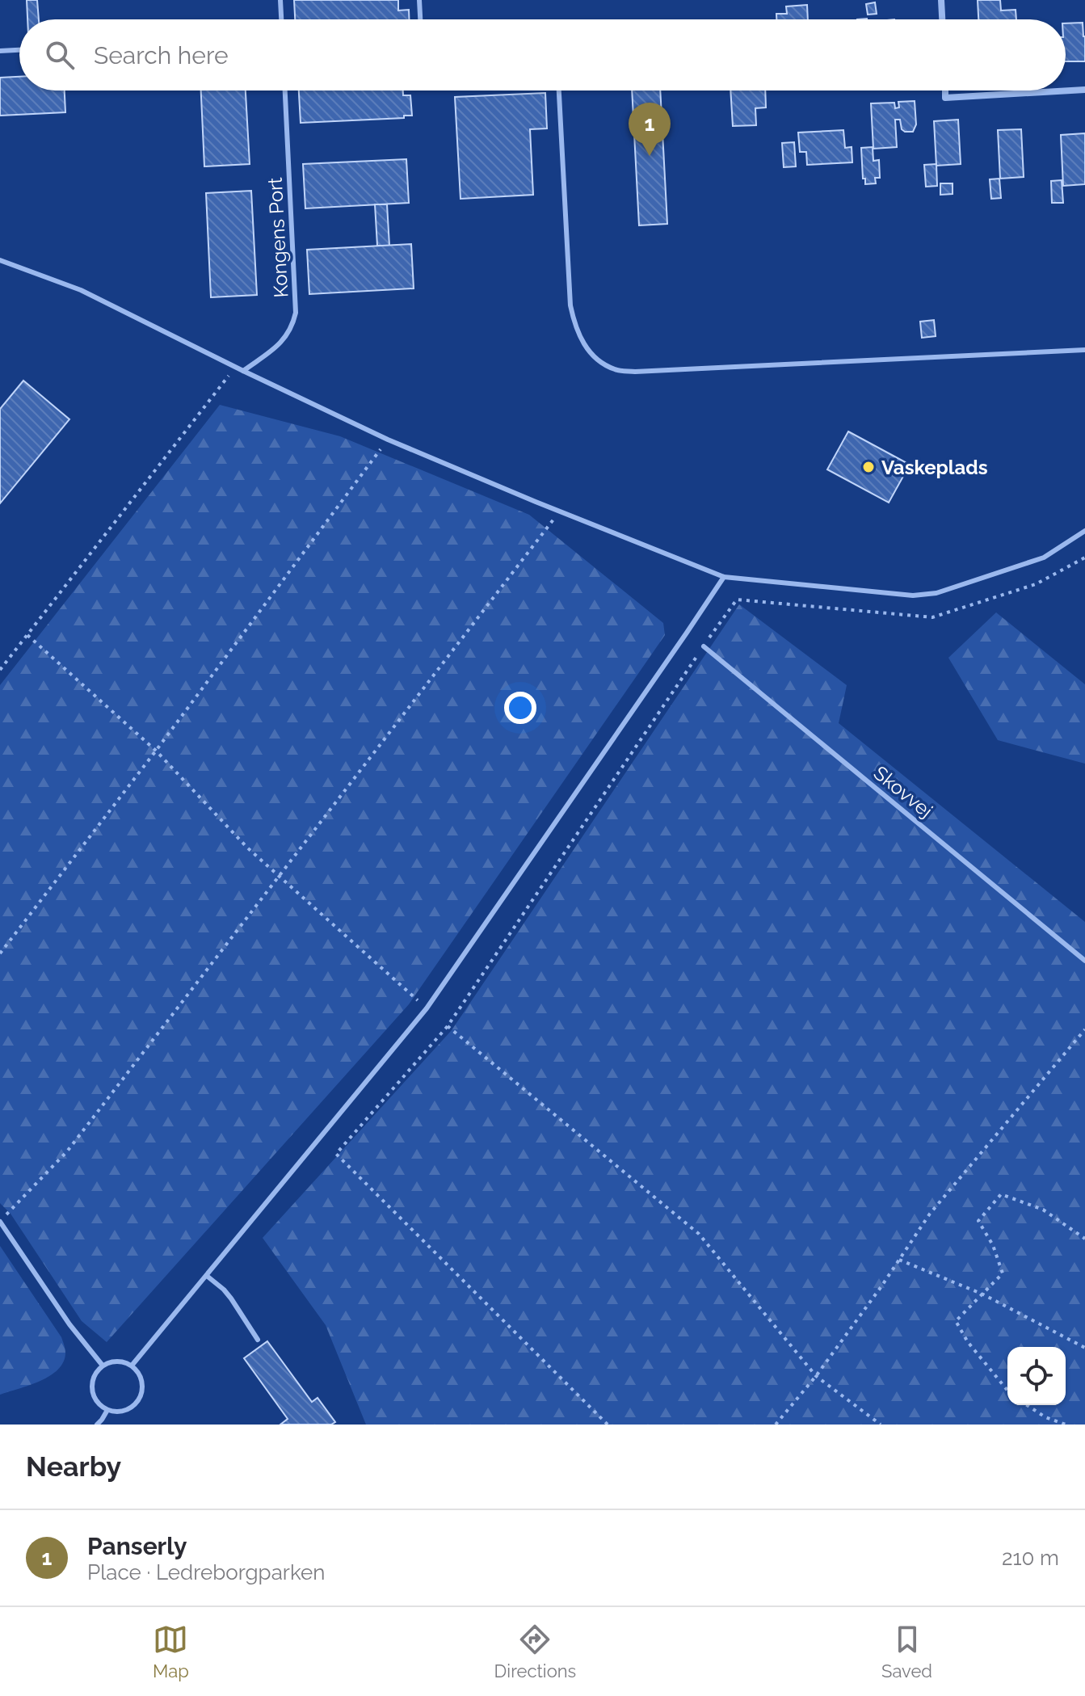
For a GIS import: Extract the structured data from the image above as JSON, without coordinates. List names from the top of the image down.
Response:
{
  "streets": {
    "lane": ["Kongens Port", "Skovvej"]
  },
  "places": ["Vaskeplads"],
  "page": {
    "search": "Search here",
    "pins": "1",
    "heading": "Nearby",
    "list": [
      {
        "mark": "1",
        "name": "Panserly",
        "note": "Place · Ledreborgparken",
        "value": "210 m"
      }
    ],
    "nav": ["Map", "Directions", "Saved"]
  }
}
